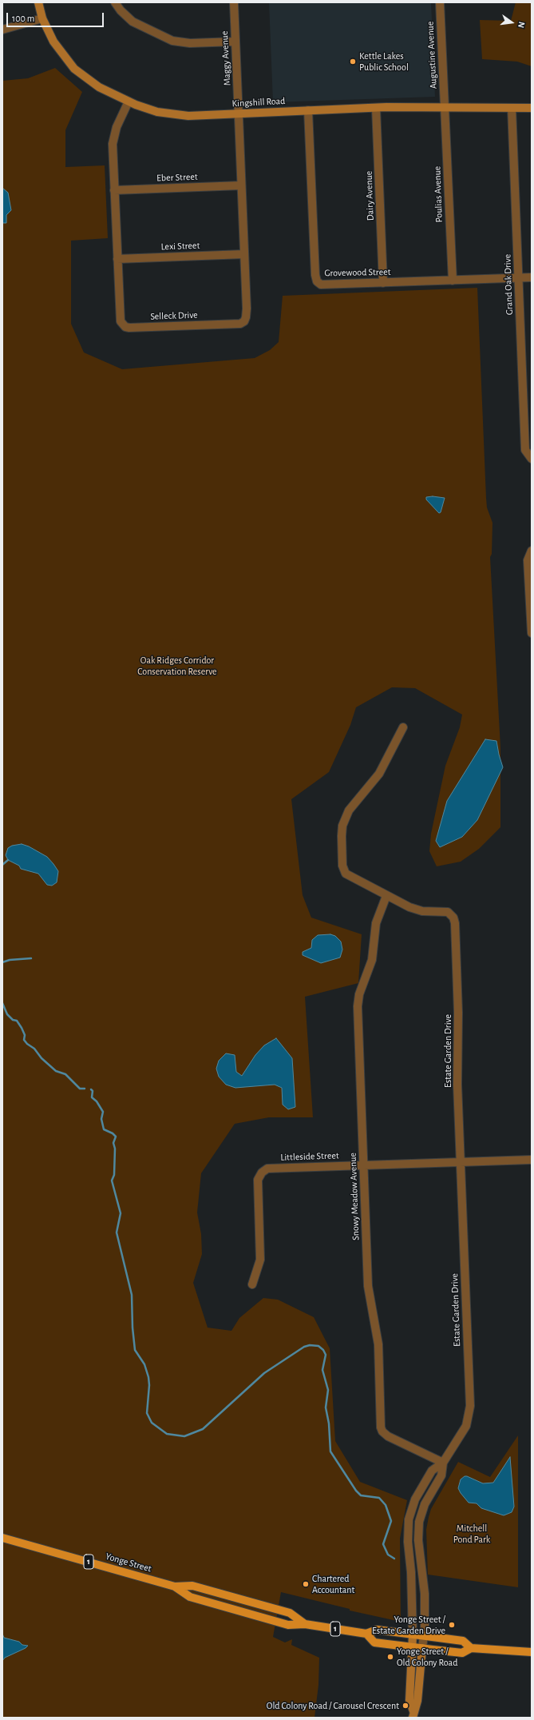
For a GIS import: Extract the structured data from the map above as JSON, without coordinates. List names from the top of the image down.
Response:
{
  "streets": {
    "main road": ["1", "Yonge Street"],
    "street": [
      "Augustine Avenue",
      "Maggy Avenue",
      "Kingshill Road",
      "Eber Street",
      "Poulias Avenue",
      "Dairy Avenue",
      "Lexi Street",
      "Grovewood Street",
      "Grand Oak Drive",
      "Selleck Drive",
      "Estate Garden Drive",
      "Littleside Street",
      "Snowy Meadow Avenue"
    ]
  },
  "crossings": [
    ["Augustine Avenue", "Kingshill Road"],
    ["Augustine Avenue", "Poulias Avenue"],
    ["Maggy Avenue", "Kingshill Road"],
    ["Maggy Avenue", "Selleck Drive"],
    ["Kingshill Road", "Poulias Avenue"],
    ["Kingshill Road", "Dairy Avenue"],
    ["Kingshill Road", "Grovewood Street"],
    ["Kingshill Road", "Grand Oak Drive"],
    ["Kingshill Road", "Selleck Drive"],
    ["Eber Street", "Selleck Drive"],
    ["Poulias Avenue", "Grovewood Street"],
    ["Dairy Avenue", "Grovewood Street"],
    ["Lexi Street", "Selleck Drive"],
    ["Grovewood Street", "Grand Oak Drive"],
    ["Estate Garden Drive", "Littleside Street"],
    ["Estate Garden Drive", "Snowy Meadow Avenue"],
    ["Estate Garden Drive", "Yonge Street"],
    ["Littleside Street", "Snowy Meadow Avenue"]
  ],
  "parks": ["Oak Ridges Corridor Conservation Reserve", "Mitchell Pond Park"],
  "places": [
    "Kettle Lakes Public School",
    "Chartered Accountant",
    "Yonge Street / Estate Garden Drive",
    "Yonge Street / Old Colony Road",
    "Old Colony Road / Carousel Crescent"
  ],
  "scale_bar": "100 m",
  "north": "right"
}
